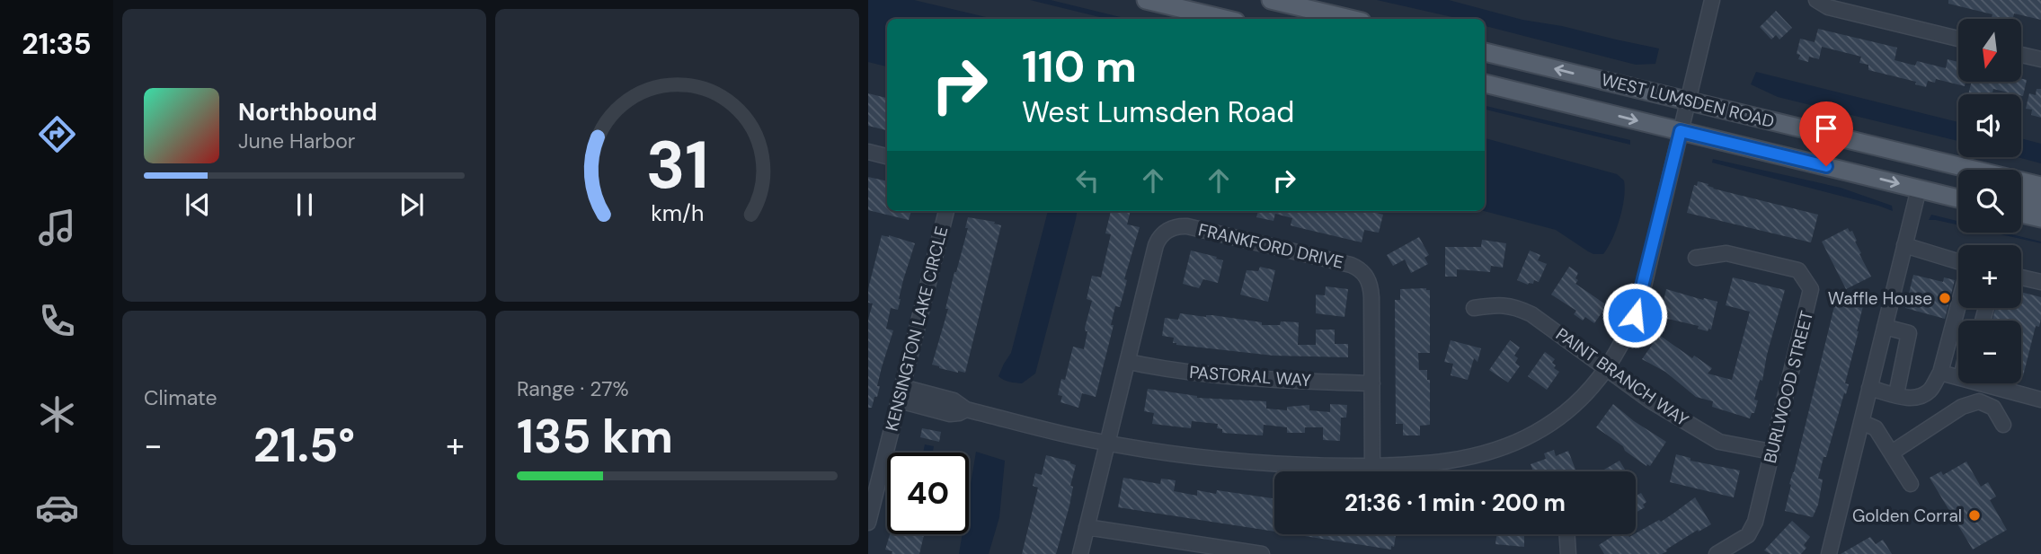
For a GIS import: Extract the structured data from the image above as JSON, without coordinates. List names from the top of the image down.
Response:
{
  "streets": {
    "main road": ["WEST LUMSDEN ROAD"],
    "street": [
      "FRANKFORD DRIVE",
      "KENSINGTON LAKE CIRCLE",
      "PASTORAL WAY",
      "PAINT BRANCH WAY",
      "BURLWOOD STREET"
    ]
  },
  "crossings": [
    ["FRANKFORD DRIVE", "PASTORAL WAY"],
    ["PAINT BRANCH WAY", "BURLWOOD STREET"]
  ],
  "places": ["Waffle House", "Golden Corral"],
  "north": "bottom",
  "page": {
    "tabs": "21:35",
    "map_buttons": ["+", "−"],
    "turn": ["110 m", "West Lumsden Road"],
    "song": ["Northbound", "June Harbor"],
    "tile": [
      "Climate",
      ["Range · 27%", "135 km"]
    ],
    "heat": ["−", "21.5°", "+"],
    "limit": "40",
    "trip": "21:36 · 1 min · 200 m",
    "gauge": ["31", "km/h"]
  }
}
